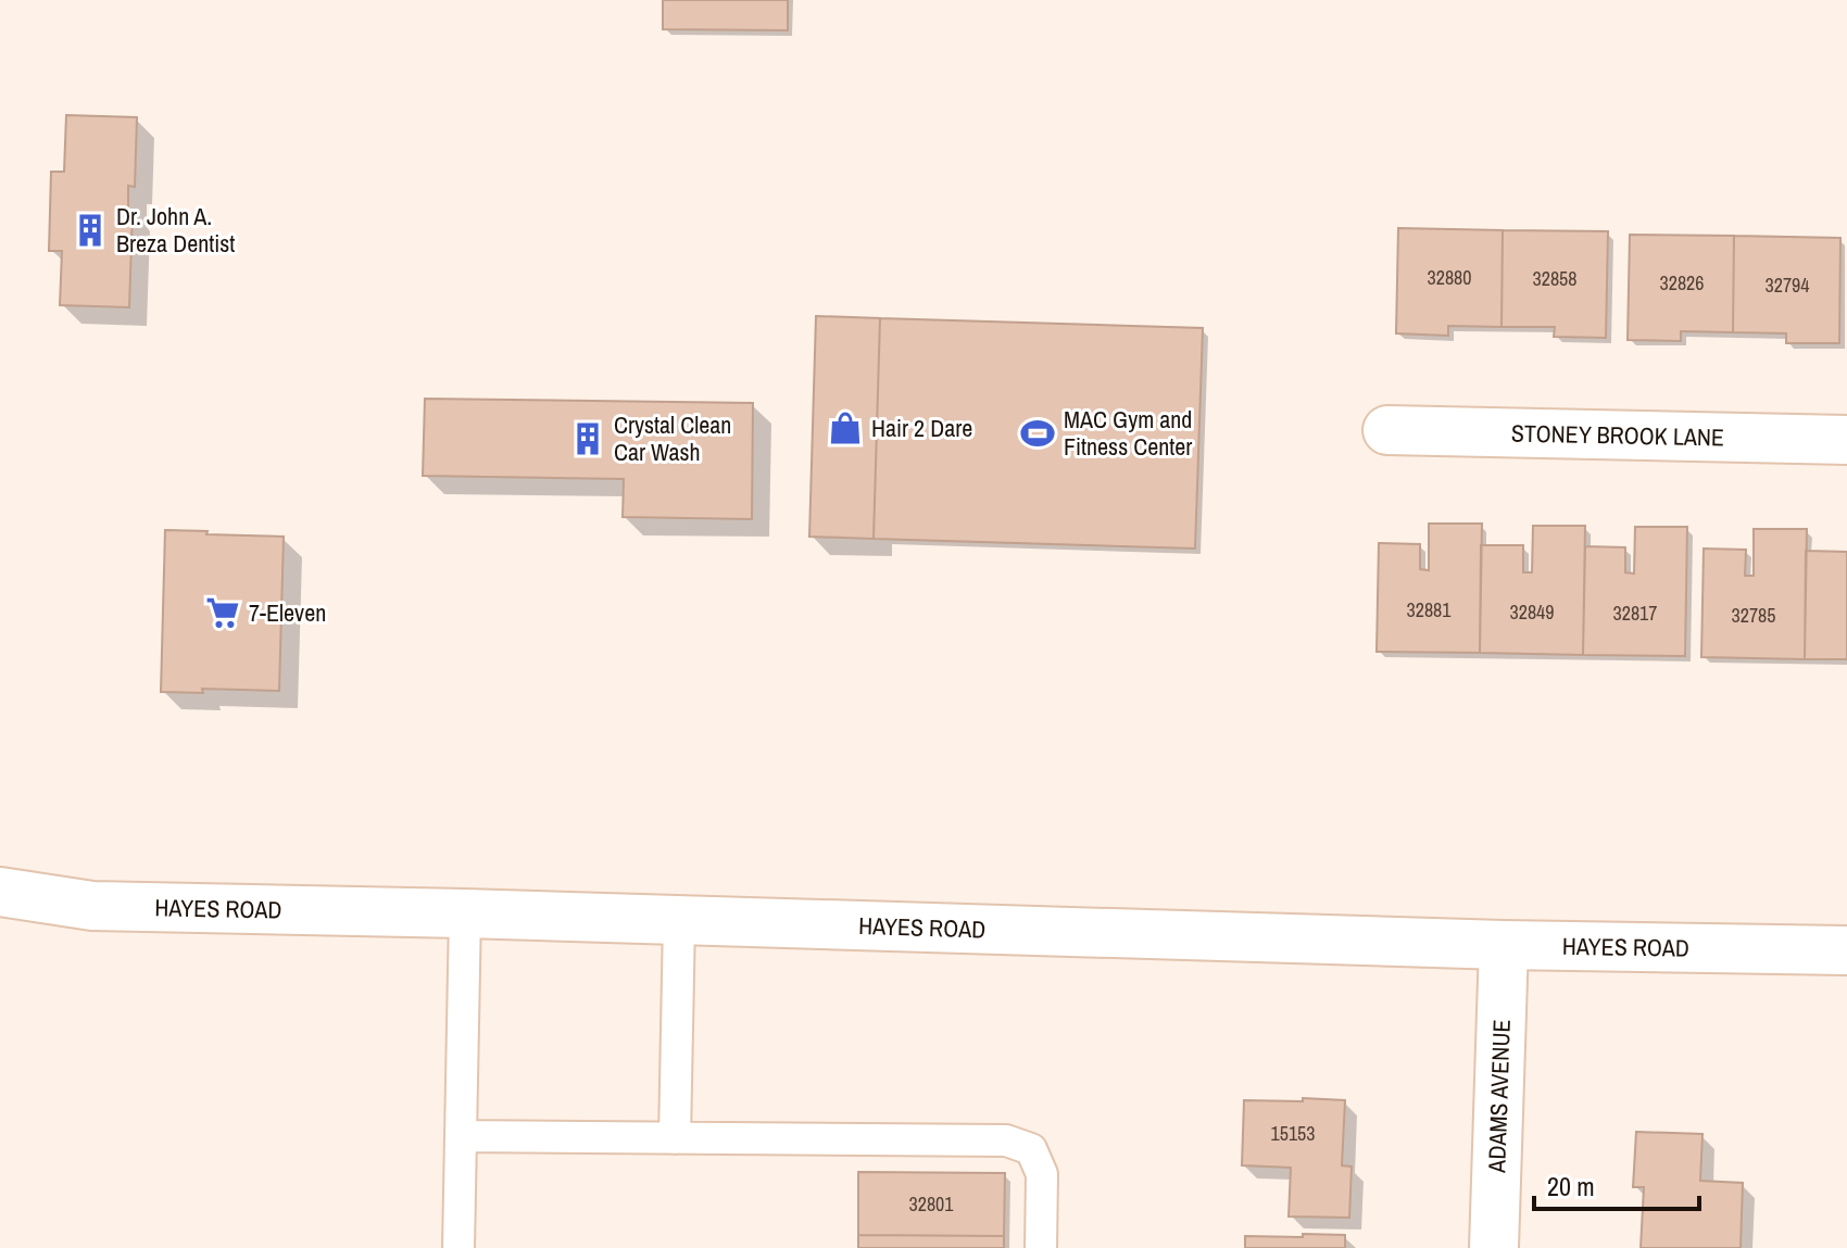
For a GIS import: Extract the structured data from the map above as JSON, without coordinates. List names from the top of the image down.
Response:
{
  "streets": {
    "street": ["STONEY BROOK LANE", "HAYES ROAD", "ADAMS AVENUE"]
  },
  "crossings": [
    ["HAYES ROAD", "ADAMS AVENUE"]
  ],
  "places": {
    "building": ["Dr. John A. Breza Dentist", "Crystal Clean Car Wash"],
    "shop": ["Hair 2 Dare"],
    "sports": ["MAC Gym and Fitness Center"],
    "supermarket": ["7-Eleven"]
  },
  "house_numbers": [
    "32880",
    "32858",
    "32826",
    "32794",
    "32881",
    "32849",
    "32817",
    "32785",
    "15153",
    "32801"
  ],
  "scale_bar": "20 m"
}
